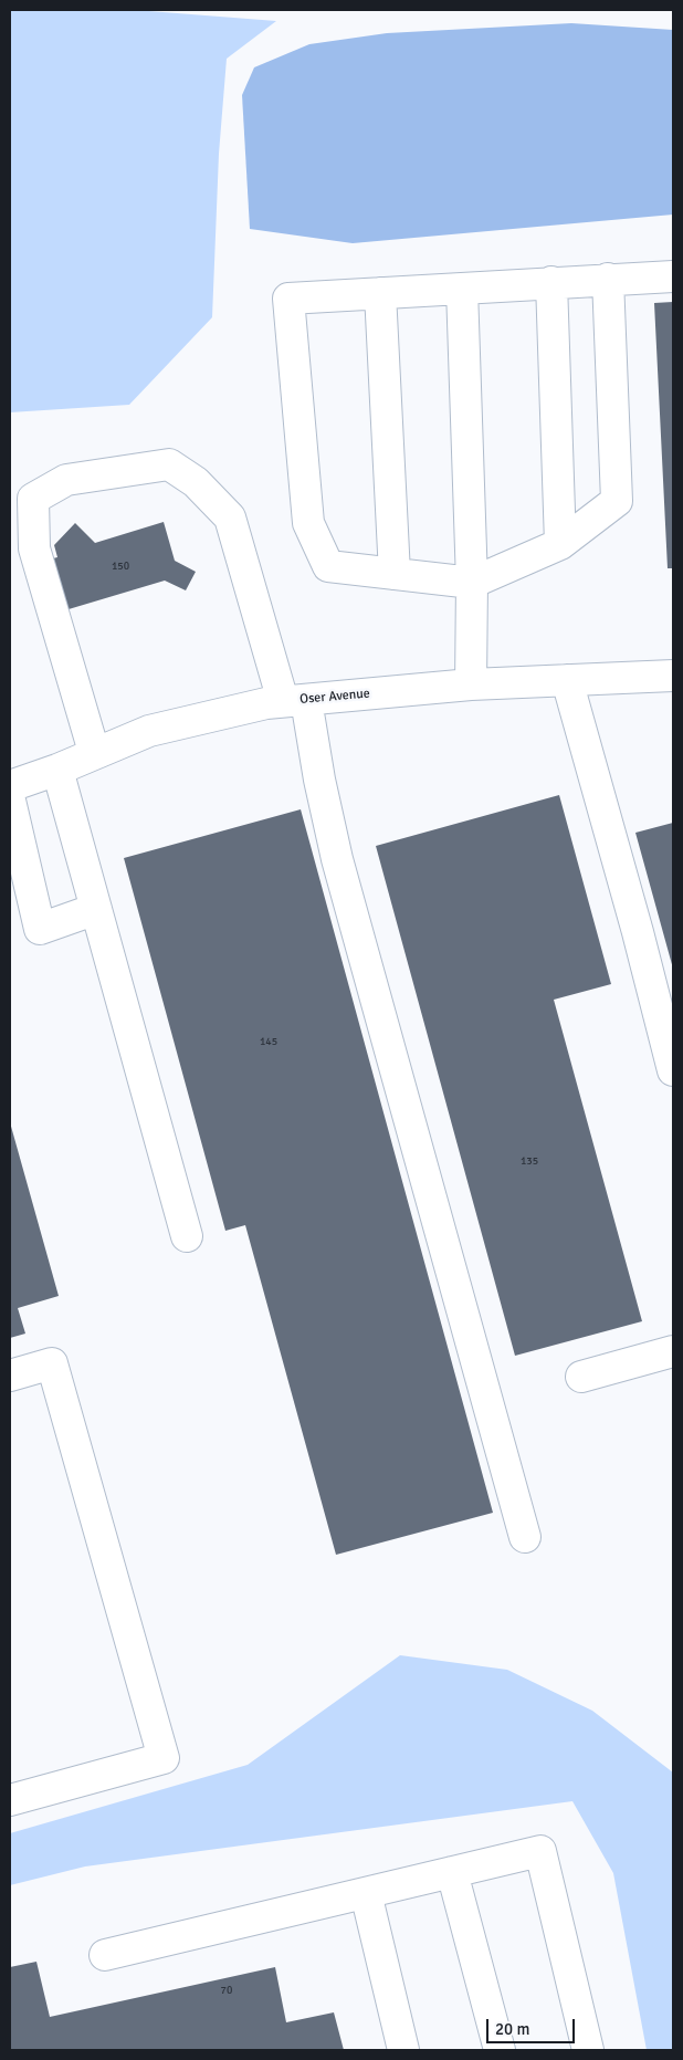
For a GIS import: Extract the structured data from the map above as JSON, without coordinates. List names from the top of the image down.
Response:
{
  "streets": {
    "street": ["Oser Avenue"]
  },
  "house_numbers": [
    "150",
    "145",
    "135",
    "70"
  ],
  "scale_bar": "20 m"
}
